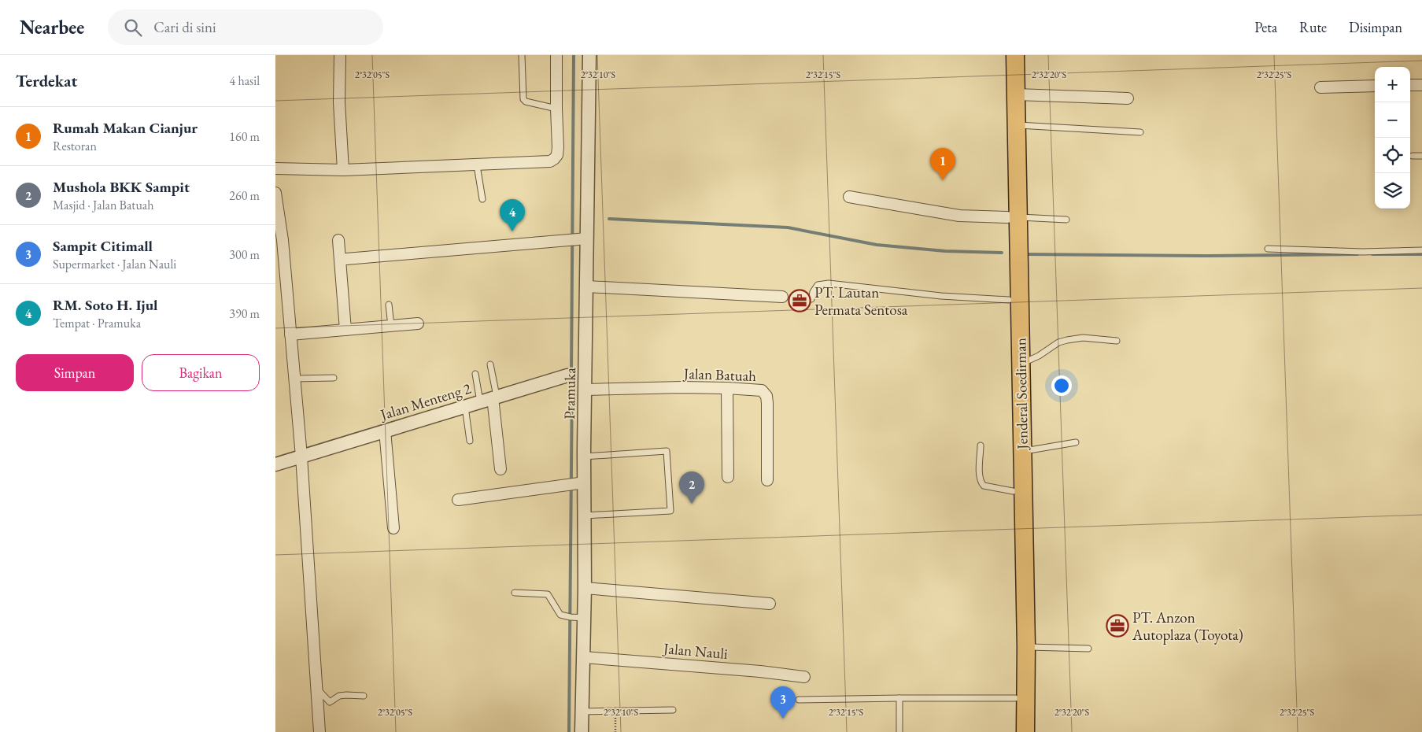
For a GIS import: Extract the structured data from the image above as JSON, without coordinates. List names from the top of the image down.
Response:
{
  "streets": {
    "highway": ["Jenderal Soedirman"],
    "street": [
      "Jalan Batuah",
      "Pramuka",
      "Jalan Menteng 2",
      "Jalan Nauli"
    ]
  },
  "crossings": [
    ["Jalan Batuah", "Pramuka"],
    ["Pramuka", "Jalan Menteng 2"],
    ["Pramuka", "Jalan Nauli"]
  ],
  "places": {
    "office": ["PT. Lautan Permata Sentosa", "PT. Anzon Autoplaza (Toyota)"]
  },
  "page": {
    "header": "Nearbee",
    "search": "Cari di sini",
    "nav": ["Peta", "Rute", "Disimpan"],
    "heading": ["Terdekat", "4 hasil"],
    "map_buttons": ["+", "−"],
    "list": [
      {
        "mark": "1",
        "name": "Rumah Makan Cianjur",
        "note": "Restoran",
        "value": "160 m"
      },
      {
        "mark": "2",
        "name": "Mushola BKK Sampit",
        "note": "Masjid · Jalan Batuah",
        "value": "260 m"
      },
      {
        "mark": "3",
        "name": "Sampit Citimall",
        "note": "Supermarket · Jalan Nauli",
        "value": "300 m"
      },
      {
        "mark": "4",
        "name": "RM. Soto H. Ijul",
        "note": "Tempat · Pramuka",
        "value": "390 m"
      }
    ],
    "pins": [
      "1",
      "4",
      "2",
      "3"
    ],
    "buttons": ["Simpan", "Bagikan"]
  },
  "coordinates": [
    "2°32'05\"S",
    "2°32'10\"S",
    "2°32'15\"S",
    "2°32'20\"S",
    "2°32'25\"S"
  ]
}
